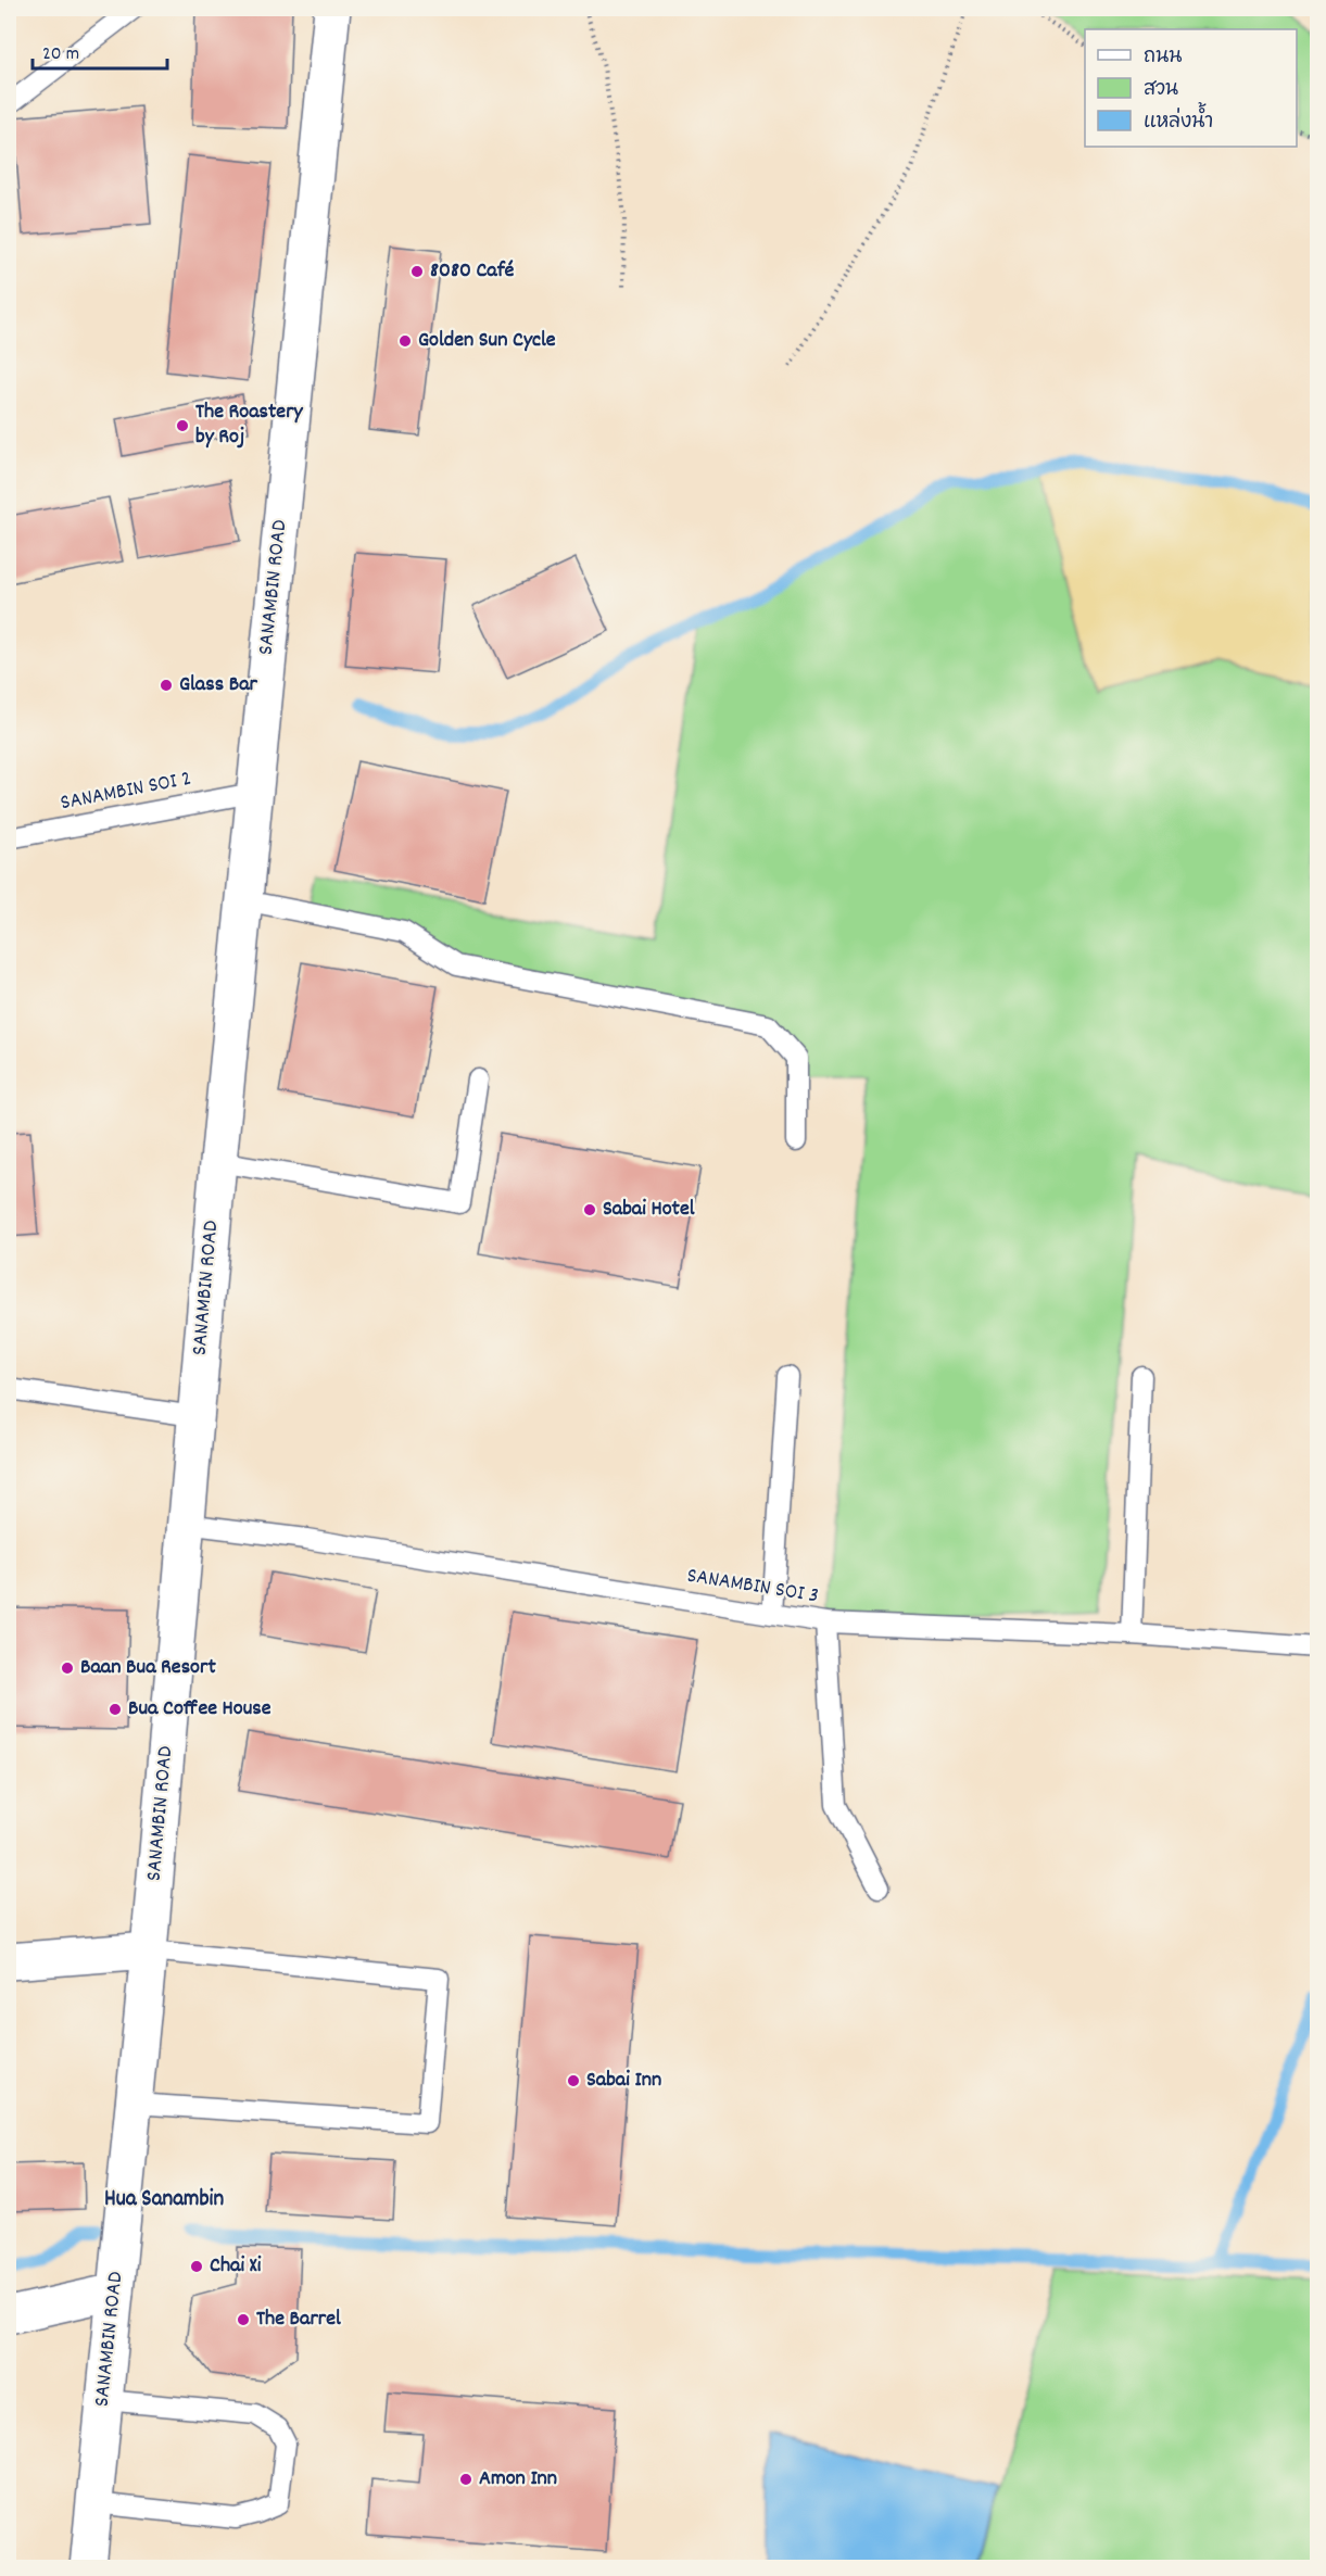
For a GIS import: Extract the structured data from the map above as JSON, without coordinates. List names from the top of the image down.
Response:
{
  "streets": {
    "street": ["SANAMBIN ROAD"],
    "lane": ["SANAMBIN SOI 2", "SANAMBIN SOI 3"]
  },
  "crossings": [
    ["SANAMBIN ROAD", "SANAMBIN SOI 2"],
    ["SANAMBIN ROAD", "SANAMBIN SOI 3"]
  ],
  "districts": ["Hua Sanambin"],
  "places": [
    "8080 Café",
    "Golden Sun Cycle",
    "The Roastery by Roj",
    "Glass Bar",
    "Sabai Hotel",
    "Baan Bua Resort",
    "Bua Coffee House",
    "Sabai Inn",
    "Chai Xi",
    "The Barrel",
    "Amon Inn"
  ],
  "legend": ["ถนน", "สวน", "แหล่งน้ำ"],
  "scale_bar": "20 m"
}
